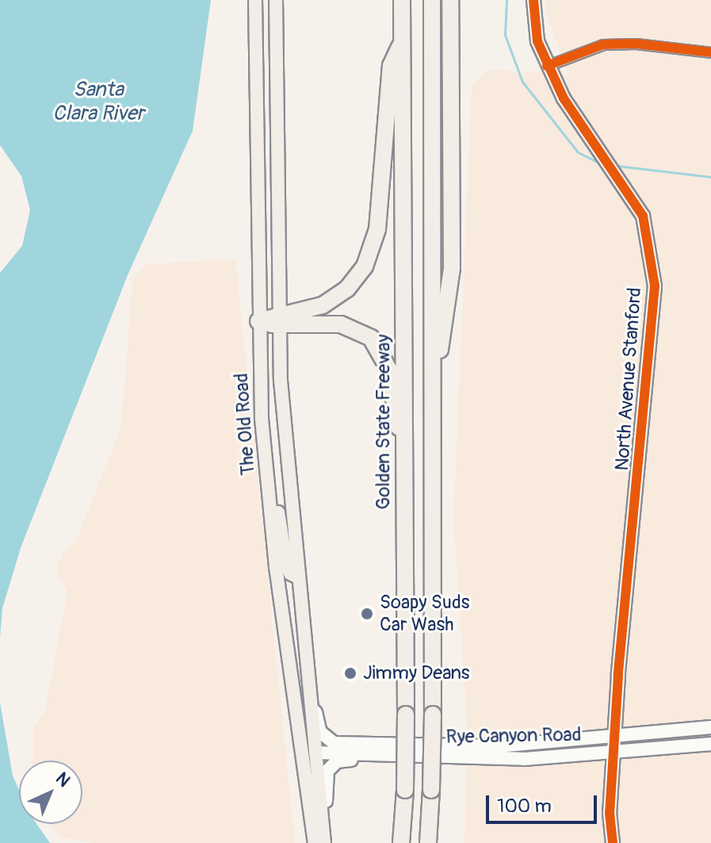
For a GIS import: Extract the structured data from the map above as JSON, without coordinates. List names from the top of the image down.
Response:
{
  "streets": {
    "highway": ["Golden State Freeway"],
    "main road": ["North Avenue Stanford", "The Old Road", "Rye Canyon Road"]
  },
  "crossings": [
    ["North Avenue Stanford", "Rye Canyon Road"],
    ["The Old Road", "Rye Canyon Road"]
  ],
  "water": ["Santa Clara River"],
  "places": ["Soapy Suds Car Wash", "Jimmy Deans"],
  "scale_bar": "100 m",
  "north": "top right"
}
